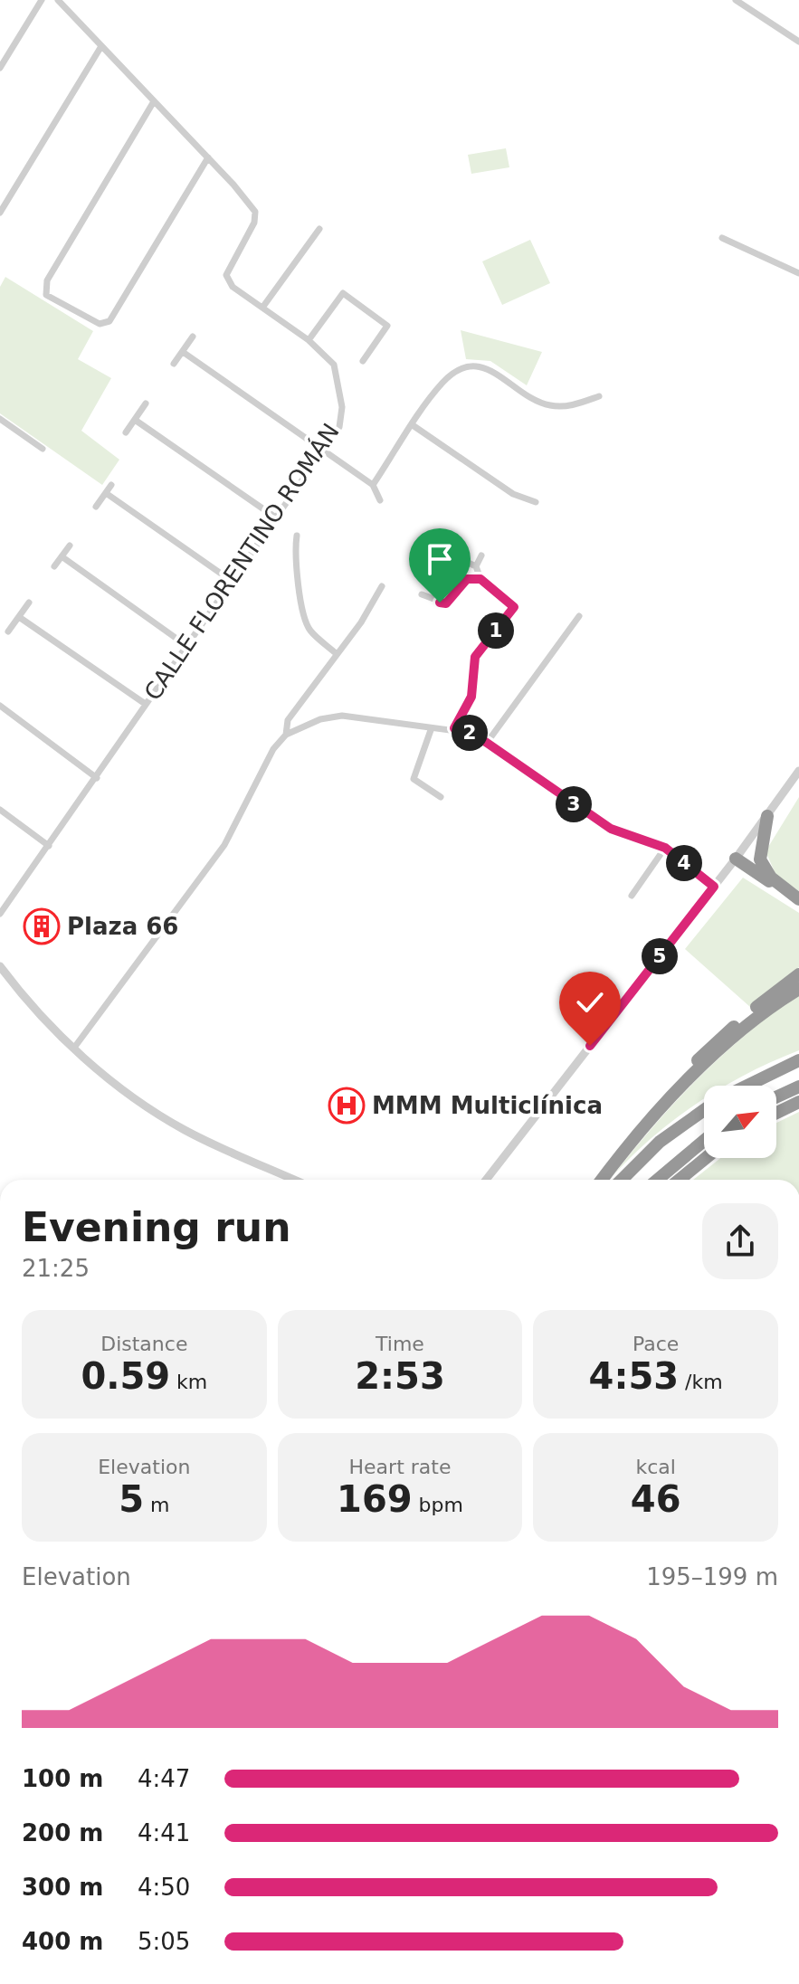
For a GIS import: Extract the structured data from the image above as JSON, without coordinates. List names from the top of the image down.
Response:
{
  "streets": {
    "street": ["CALLE FLORENTINO ROMÁN"]
  },
  "places": {
    "building": ["Plaza 66"],
    "hospital": ["MMM Multiclínica"]
  },
  "north": "top right",
  "page": {
    "pins": [
      "1",
      "2",
      "3",
      "4",
      "5"
    ],
    "heading": ["Evening run", "21:25"],
    "stats": [
      ["Distance", "0.59 km"],
      ["Time", "2:53"],
      ["Pace", "4:53 /km"],
      ["Elevation", "5 m"],
      ["Heart rate", "169 bpm"],
      ["kcal", "46"]
    ],
    "chart": ["Elevation", "195–199 m"],
    "list": [
      {
        "name": "100 m",
        "note": "4:47"
      },
      {
        "name": "200 m",
        "note": "4:41"
      },
      {
        "name": "300 m",
        "note": "4:50"
      },
      {
        "name": "400 m",
        "note": "5:05"
      }
    ]
  }
}
